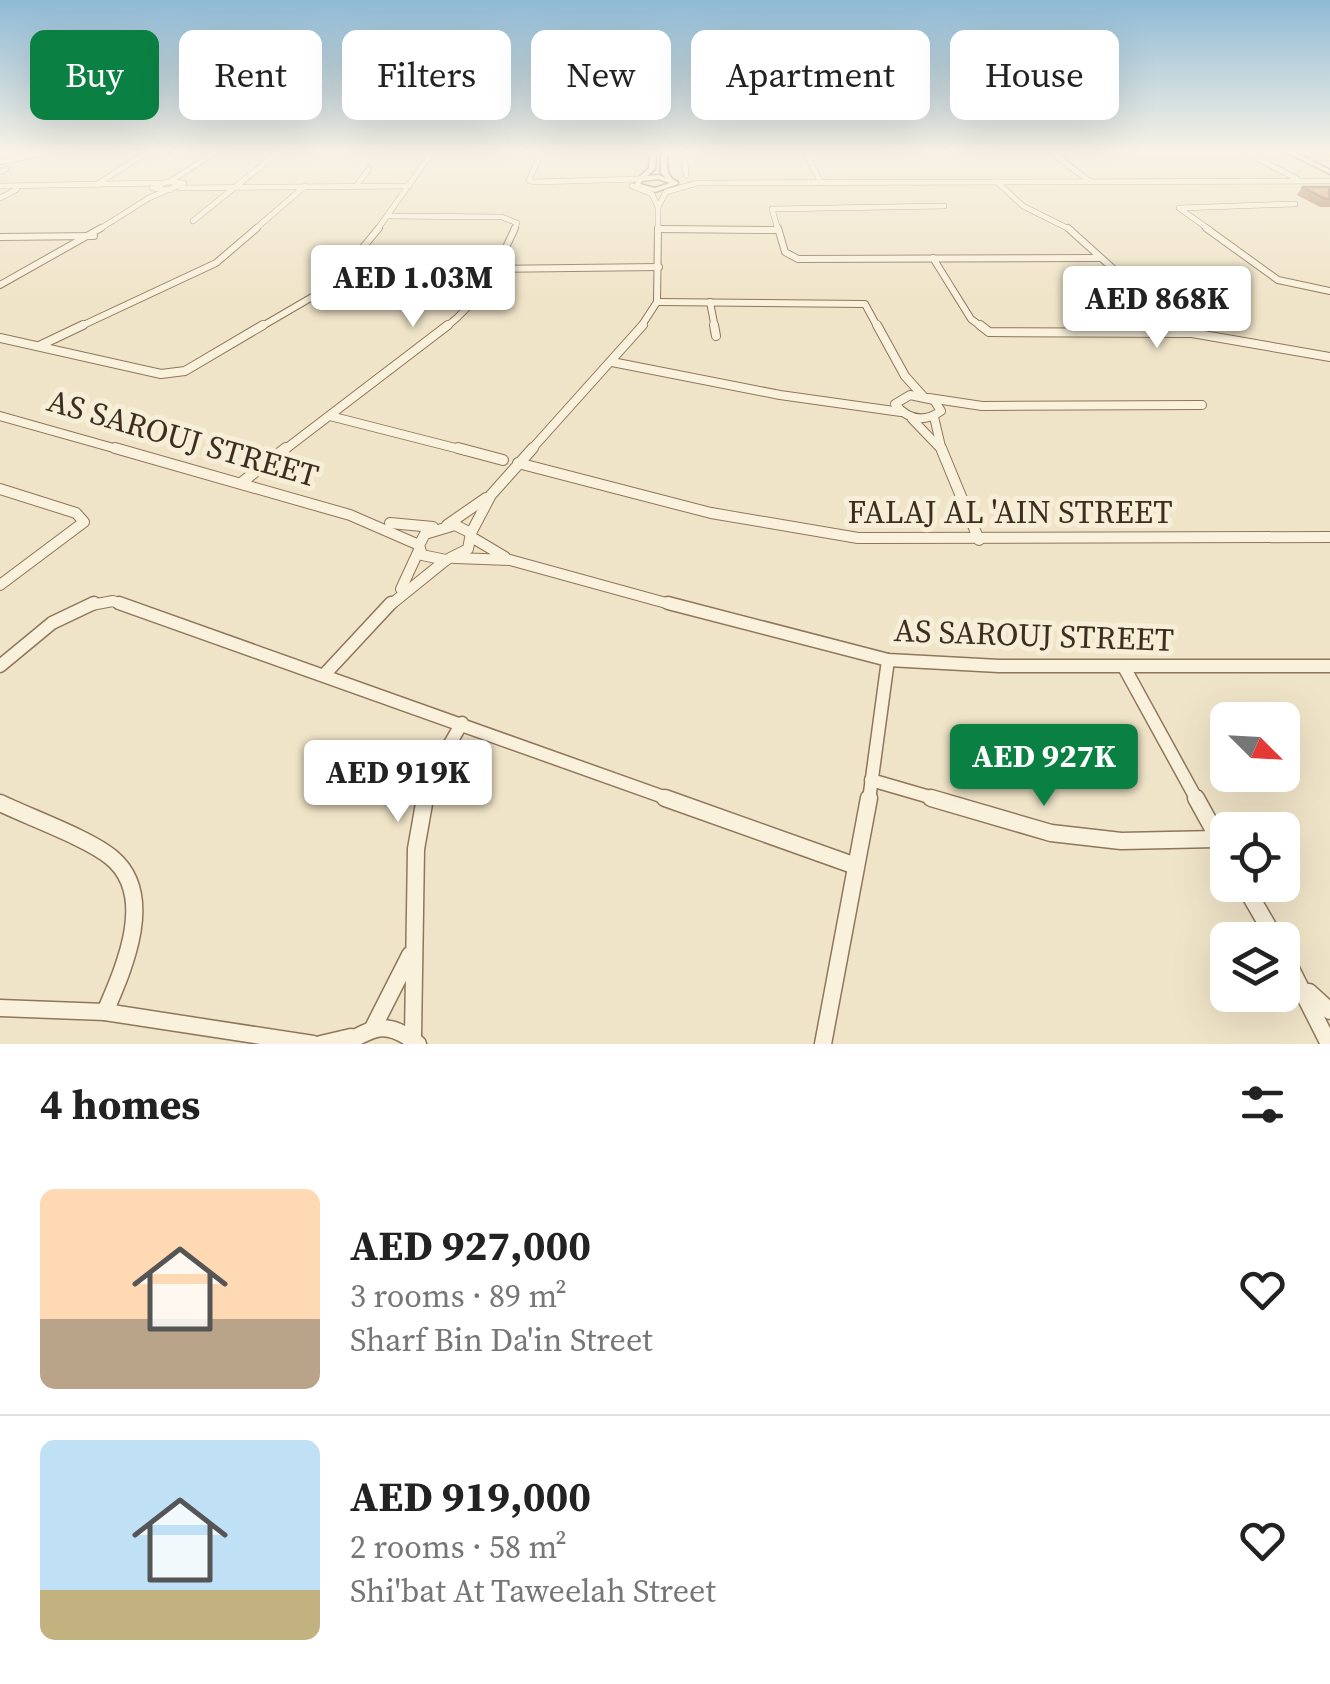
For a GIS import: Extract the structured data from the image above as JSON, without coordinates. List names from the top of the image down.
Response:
{
  "streets": {
    "street": ["AS SAROUJ STREET", "FALAJ AL 'AIN STREET"]
  },
  "north": "bottom right",
  "page": {
    "chip": [
      "Buy",
      "Rent",
      "Filters",
      "New",
      "Apartment",
      "House"
    ],
    "price": [
      "AED 1.03M",
      "AED 868K",
      "AED 927K",
      "AED 919K"
    ],
    "heading": "4 homes",
    "list": [
      {
        "name": "AED 927,000",
        "note": "3 rooms · 89 m² · Sharf Bin Da'in Street"
      },
      {
        "name": "AED 919,000",
        "note": "2 rooms · 58 m² · Shi'bat At Taweelah Street"
      }
    ]
  }
}
